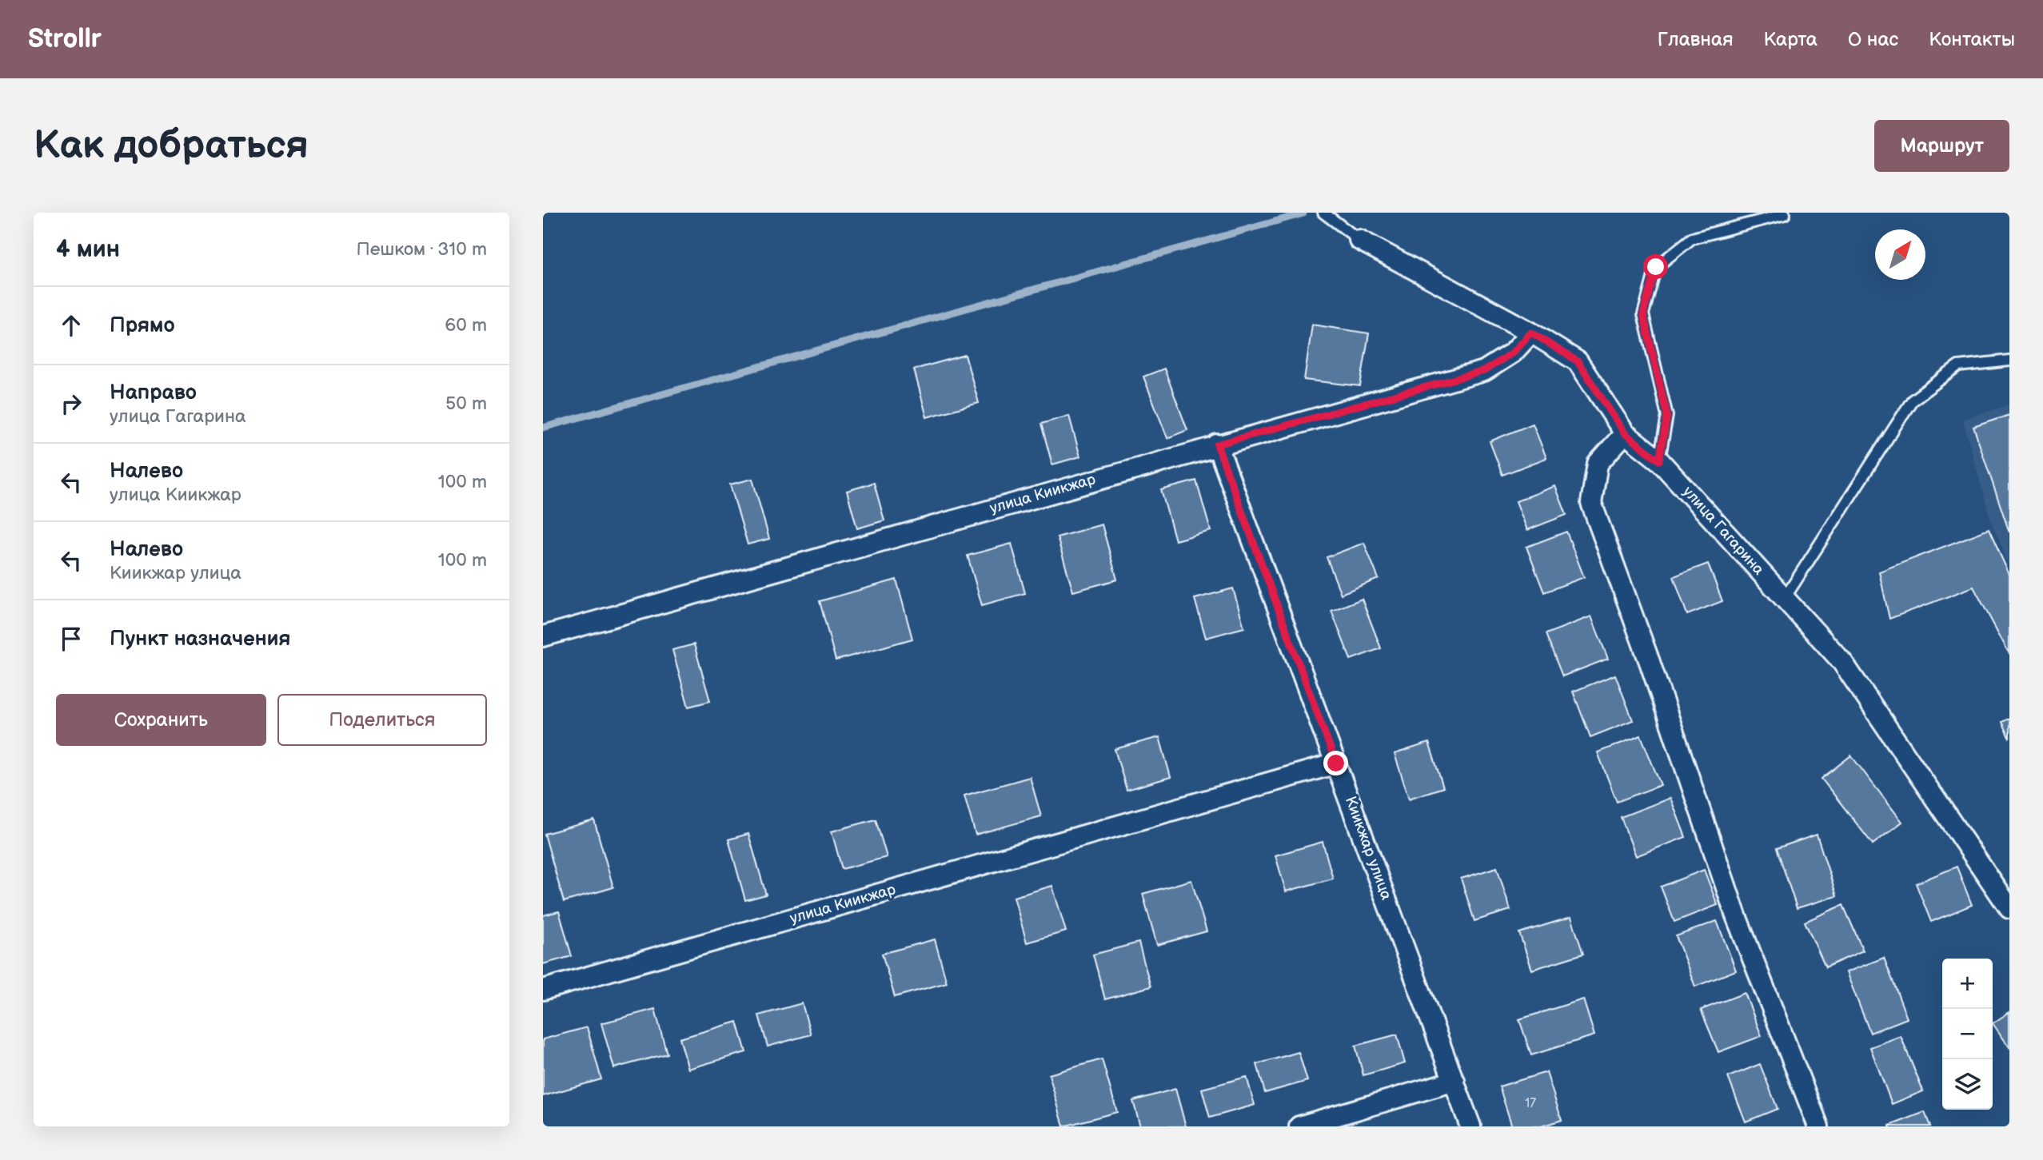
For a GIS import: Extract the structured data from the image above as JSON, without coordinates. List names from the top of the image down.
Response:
{
  "streets": {
    "street": ["улица Киикжар", "улица Гагарина", "Киикжар улица"]
  },
  "crossings": [
    ["улица Киикжар", "улица Гагарина"],
    ["улица Киикжар", "Киикжар улица"]
  ],
  "house_numbers": ["17"],
  "north": "top right",
  "page": {
    "header": "Strollr",
    "nav": [
      "Главная",
      "Карта",
      "О нас",
      "Контакты"
    ],
    "buttons": [
      "Маршрут",
      ["Сохранить", "Поделиться"]
    ],
    "title": "Как добраться",
    "heading": ["4 мин", "Пешком · 310 m"],
    "list": [
      ["Прямо", "60 m"],
      ["Направо", "улица Гагарина", "50 m"],
      ["Налево", "улица Киикжар", "100 m"],
      ["Налево", "Киикжар улица", "100 m"],
      "Пункт назначения"
    ],
    "map_buttons": ["+", "−"]
  }
}
